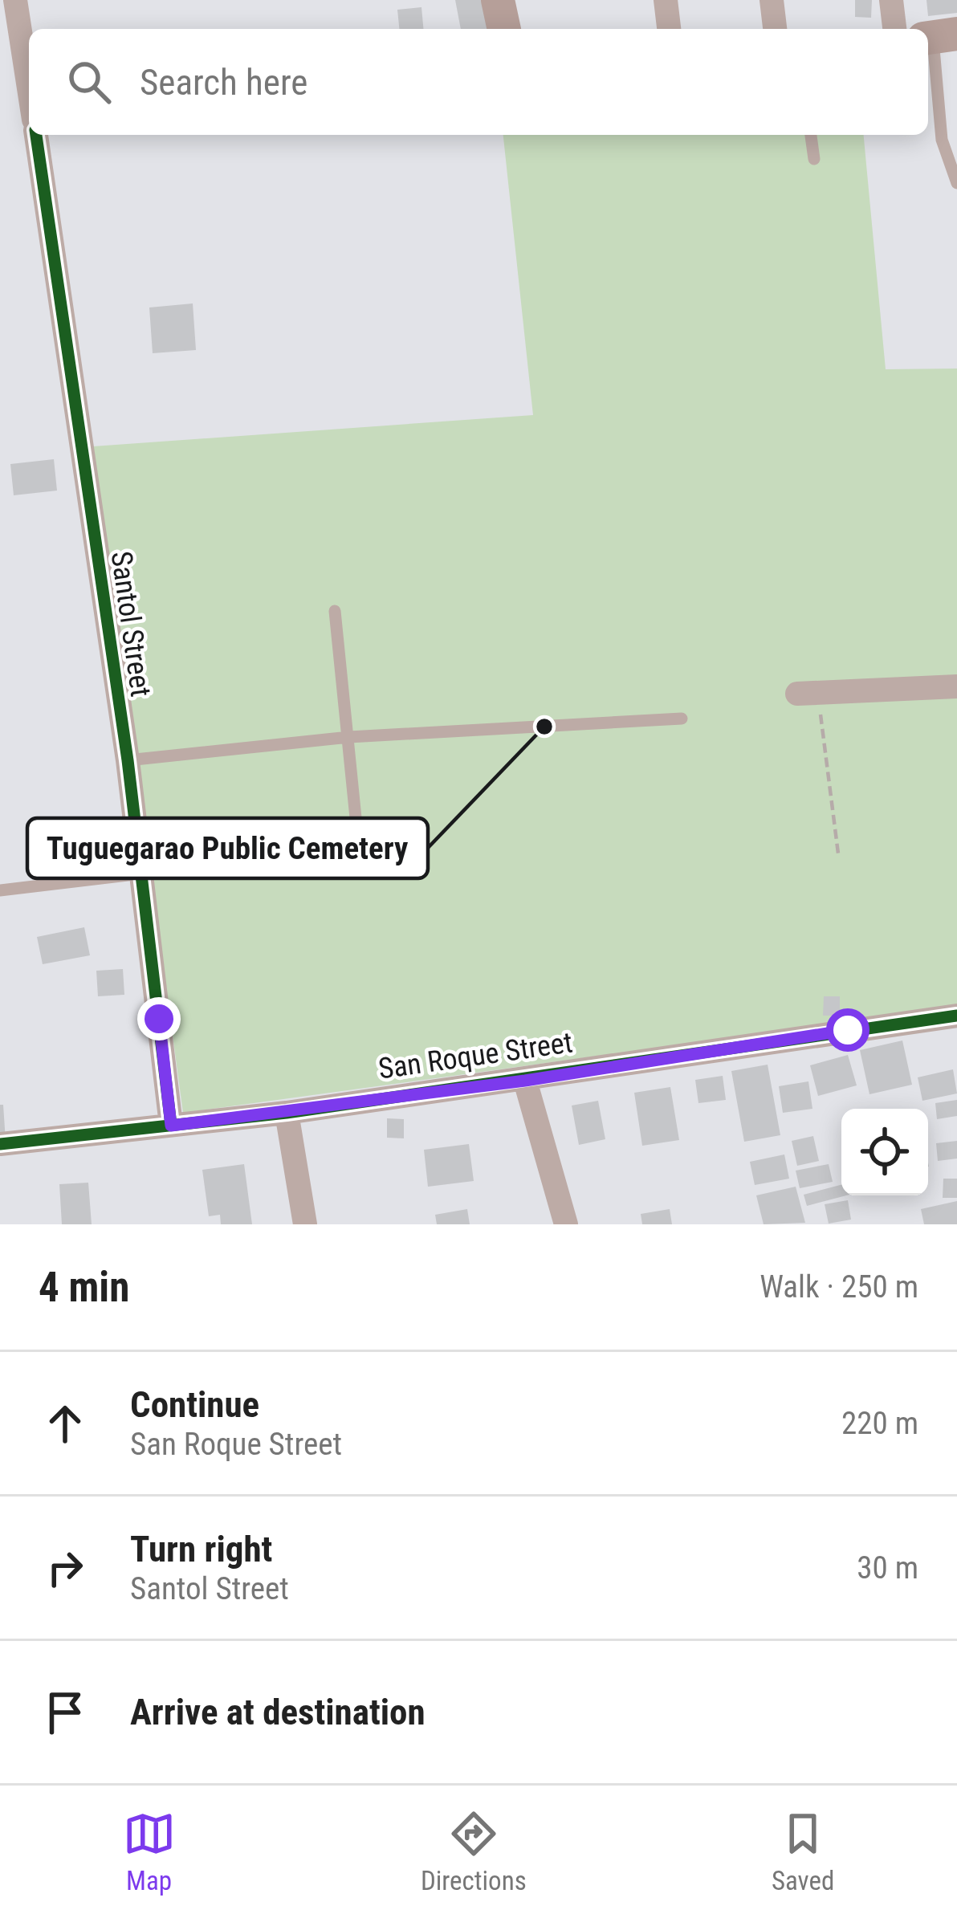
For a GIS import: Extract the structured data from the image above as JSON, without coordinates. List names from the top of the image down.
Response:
{
  "streets": {
    "street": ["Santol Street", "San Roque Street"]
  },
  "crossings": [
    ["Santol Street", "San Roque Street"]
  ],
  "places": ["Tuguegarao Public Cemetery"],
  "page": {
    "search": "Search here",
    "heading": ["4 min", "Walk · 250 m"],
    "list": [
      ["Continue", "San Roque Street", "220 m"],
      ["Turn right", "Santol Street", "30 m"],
      "Arrive at destination"
    ],
    "nav": ["Map", "Directions", "Saved"]
  }
}
